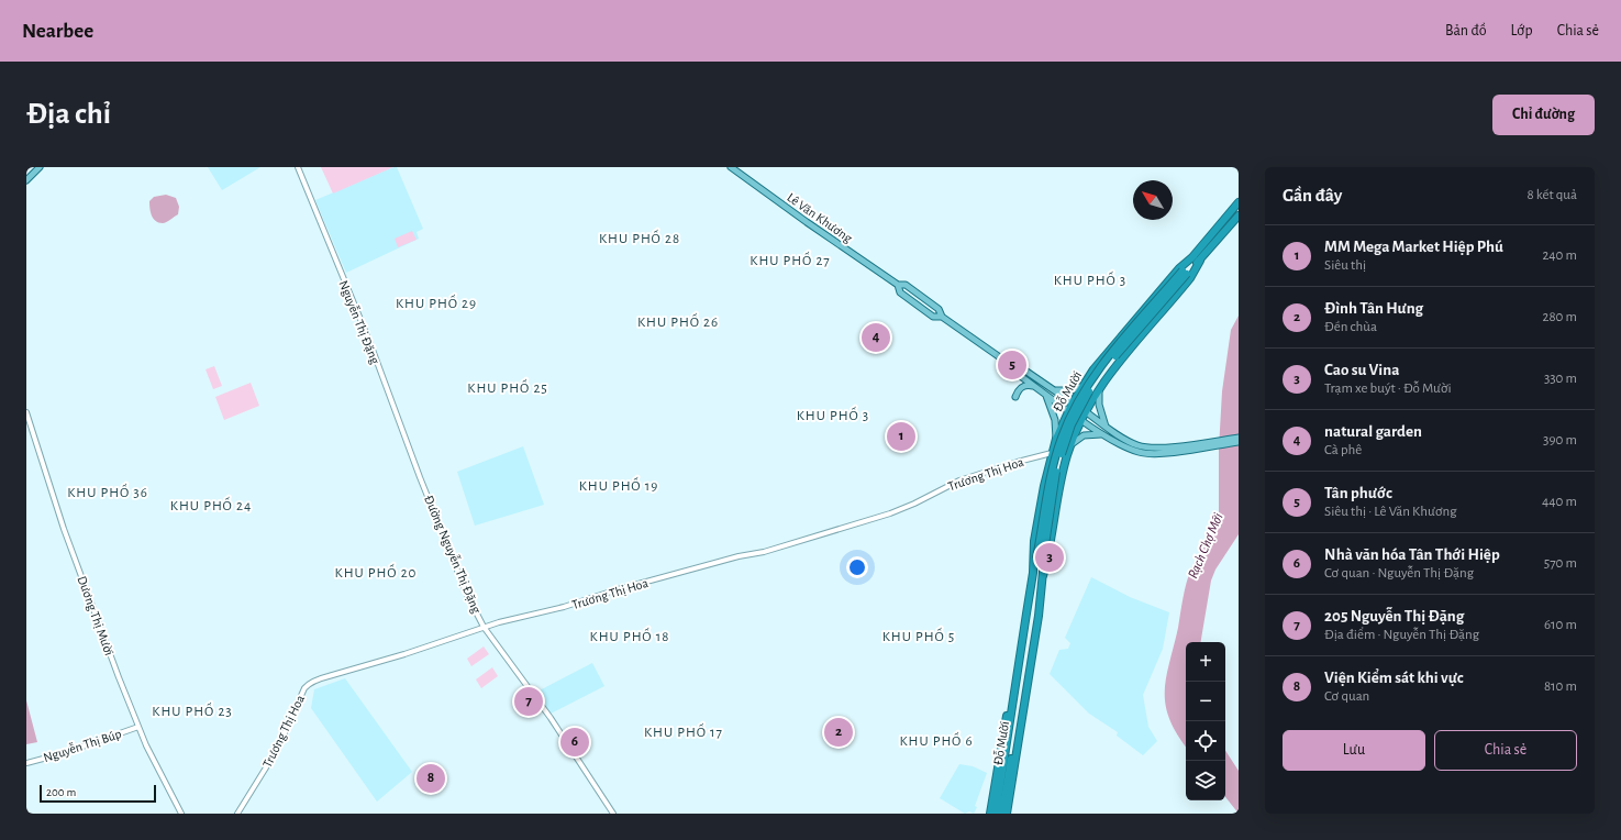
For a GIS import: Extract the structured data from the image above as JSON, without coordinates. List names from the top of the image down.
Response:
{
  "streets": {
    "highway": ["Đỗ Mười"],
    "main road": ["Lê Văn Khương"],
    "street": [
      "Nguyễn Thị Đặng",
      "Trương Thị Hoa",
      "Đường Nguyễn Thị Đặng",
      "Dương Thị Mười",
      "Nguyễn Thị Búp"
    ]
  },
  "crossings": [
    ["Lê Văn Khương", "Đỗ Mười"],
    ["Nguyễn Thị Đặng", "Đường Nguyễn Thị Đặng"],
    ["Đỗ Mười", "Trương Thị Hoa"],
    ["Trương Thị Hoa", "Đường Nguyễn Thị Đặng"],
    ["Dương Thị Mười", "Nguyễn Thị Búp"]
  ],
  "districts": [
    "KHU PHỐ 28",
    "KHU PHỐ 27",
    "KHU PHỐ 3",
    "KHU PHỐ 29",
    "KHU PHỐ 26",
    "KHU PHỐ 25",
    "KHU PHỐ 3",
    "KHU PHỐ 19",
    "KHU PHỐ 36",
    "KHU PHỐ 24",
    "KHU PHỐ 20",
    "KHU PHỐ 18",
    "KHU PHỐ 5",
    "KHU PHỐ 23",
    "KHU PHỐ 17",
    "KHU PHỐ 6"
  ],
  "water": ["Rạch Chợ Mới"],
  "scale_bar": "200 m",
  "north": "top left",
  "page": {
    "header": "Nearbee",
    "nav": ["Bản đồ", "Lớp", "Chia sẻ"],
    "buttons": [
      "Chỉ đường",
      ["Lưu", "Chia sẻ"]
    ],
    "title": "Địa chỉ",
    "heading": ["Gần đây", "8 kết quả"],
    "list": [
      {
        "mark": "1",
        "name": "MM Mega Market Hiệp Phú",
        "note": "Siêu thị",
        "value": "240 m"
      },
      {
        "mark": "2",
        "name": "Đình Tân Hưng",
        "note": "Đền chùa",
        "value": "280 m"
      },
      {
        "mark": "3",
        "name": "Cao su Vina",
        "note": "Trạm xe buýt · Đỗ Mười",
        "value": "330 m"
      },
      {
        "mark": "4",
        "name": "natural garden",
        "note": "Cà phê",
        "value": "390 m"
      },
      {
        "mark": "5",
        "name": "Tân phước",
        "note": "Siêu thị · Lê Văn Khương",
        "value": "440 m"
      },
      {
        "mark": "6",
        "name": "Nhà văn hóa Tân Thới Hiệp",
        "note": "Cơ quan · Nguyễn Thị Đặng",
        "value": "570 m"
      },
      {
        "mark": "7",
        "name": "205 Nguyễn Thị Đặng",
        "note": "Địa điểm · Nguyễn Thị Đặng",
        "value": "610 m"
      },
      {
        "mark": "8",
        "name": "Viện Kiểm sát khi vực",
        "note": "Cơ quan",
        "value": "810 m"
      }
    ],
    "pins": [
      "4",
      "5",
      "1",
      "3",
      "7",
      "2",
      "6",
      "8"
    ],
    "map_buttons": ["+", "−"],
    "scale": "200 m"
  }
}
